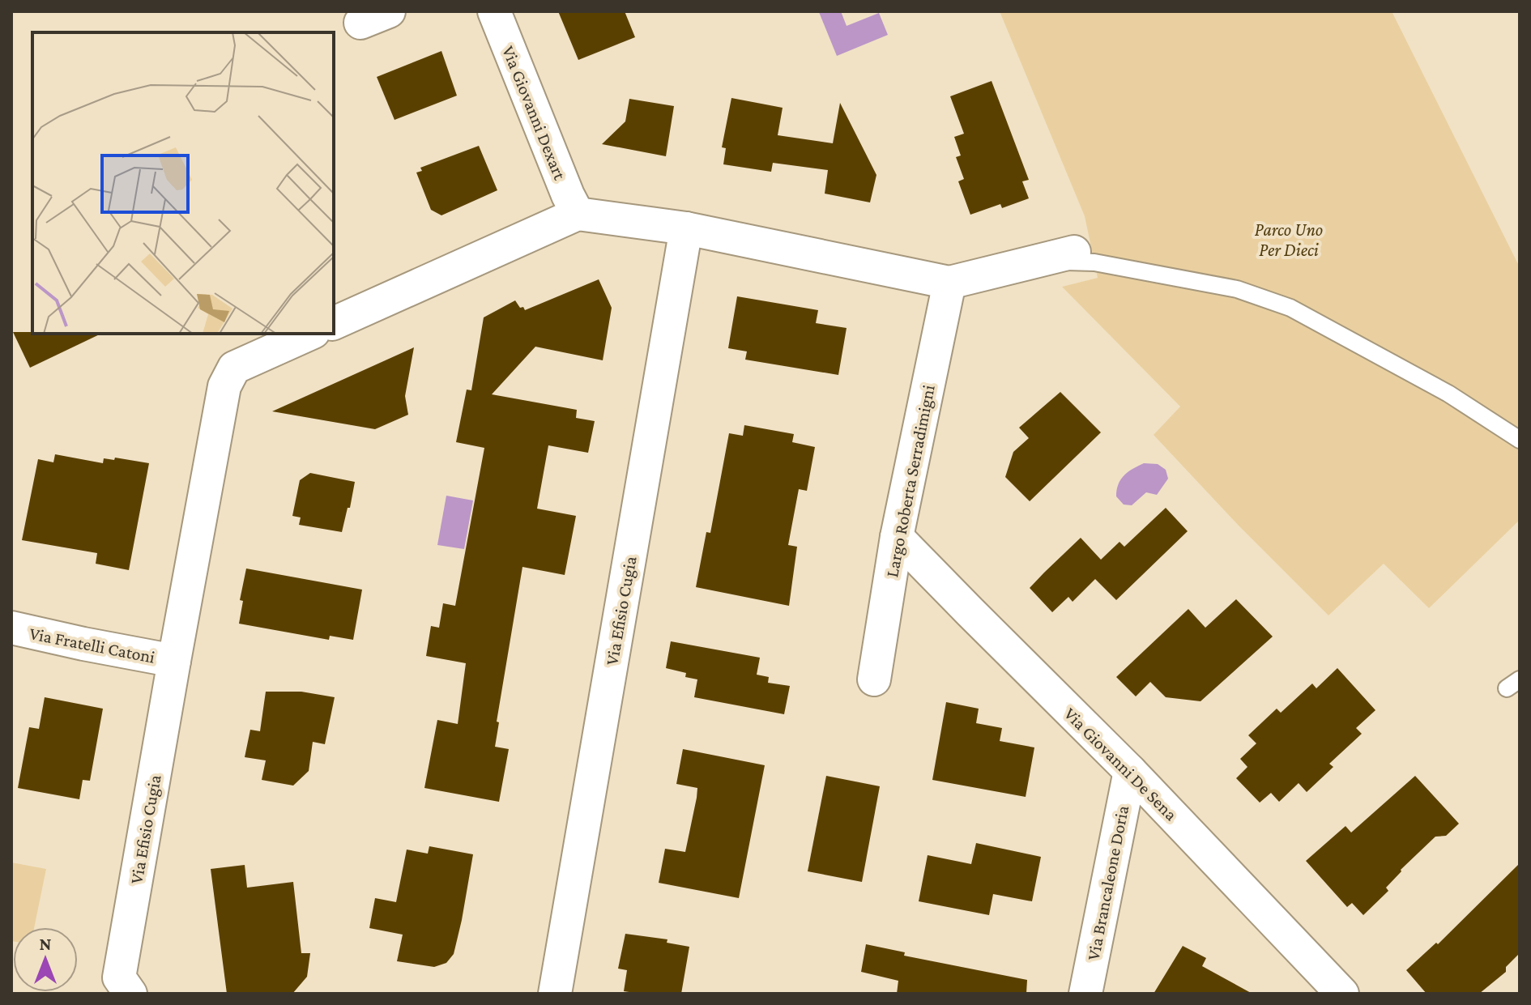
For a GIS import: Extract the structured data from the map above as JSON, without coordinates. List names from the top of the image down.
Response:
{
  "streets": {
    "street": [
      "Via Giovanni Dexart",
      "Largo Roberta Serradimigni",
      "Via Efisio Cugia",
      "Via Fratelli Catoni",
      "Via Giovanni De Sena",
      "Via Brancaleone Doria"
    ]
  },
  "crossings": [
    ["Largo Roberta Serradimigni", "Via Giovanni De Sena"],
    ["Via Efisio Cugia", "Via Fratelli Catoni"],
    ["Via Giovanni De Sena", "Via Brancaleone Doria"]
  ],
  "parks": ["Parco Uno Per Dieci"],
  "north": "top"
}
